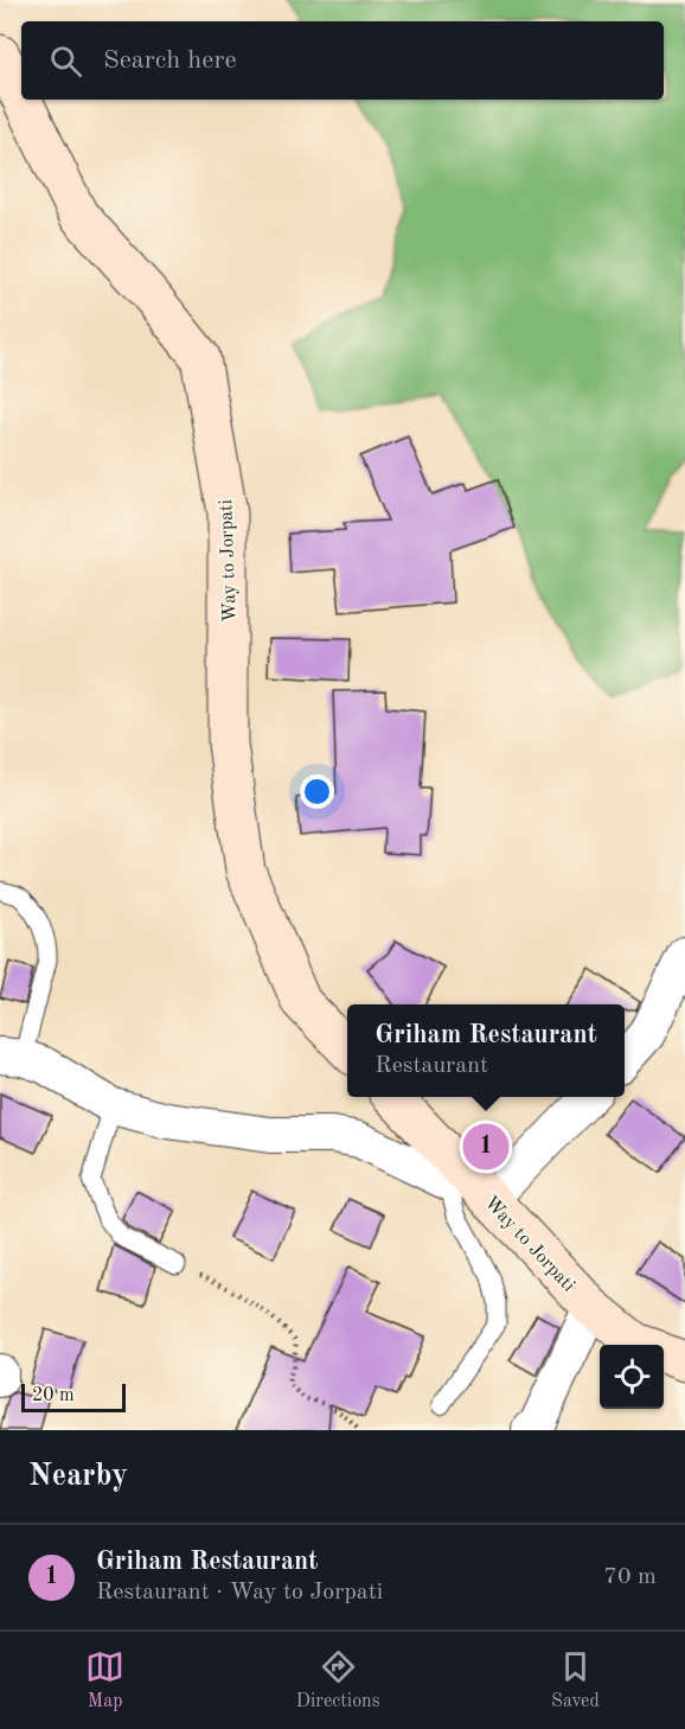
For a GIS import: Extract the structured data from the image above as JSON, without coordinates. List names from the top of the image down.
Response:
{
  "streets": {
    "street": ["Way to Jorpati"]
  },
  "scale_bar": "20 m",
  "page": {
    "search": "Search here",
    "popup": ["Griham Restaurant", "Restaurant"],
    "pins": "1",
    "scale": "20 m",
    "heading": "Nearby",
    "list": [
      {
        "mark": "1",
        "name": "Griham Restaurant",
        "note": "Restaurant · Way to Jorpati",
        "value": "70 m"
      }
    ],
    "nav": ["Map", "Directions", "Saved"]
  }
}
